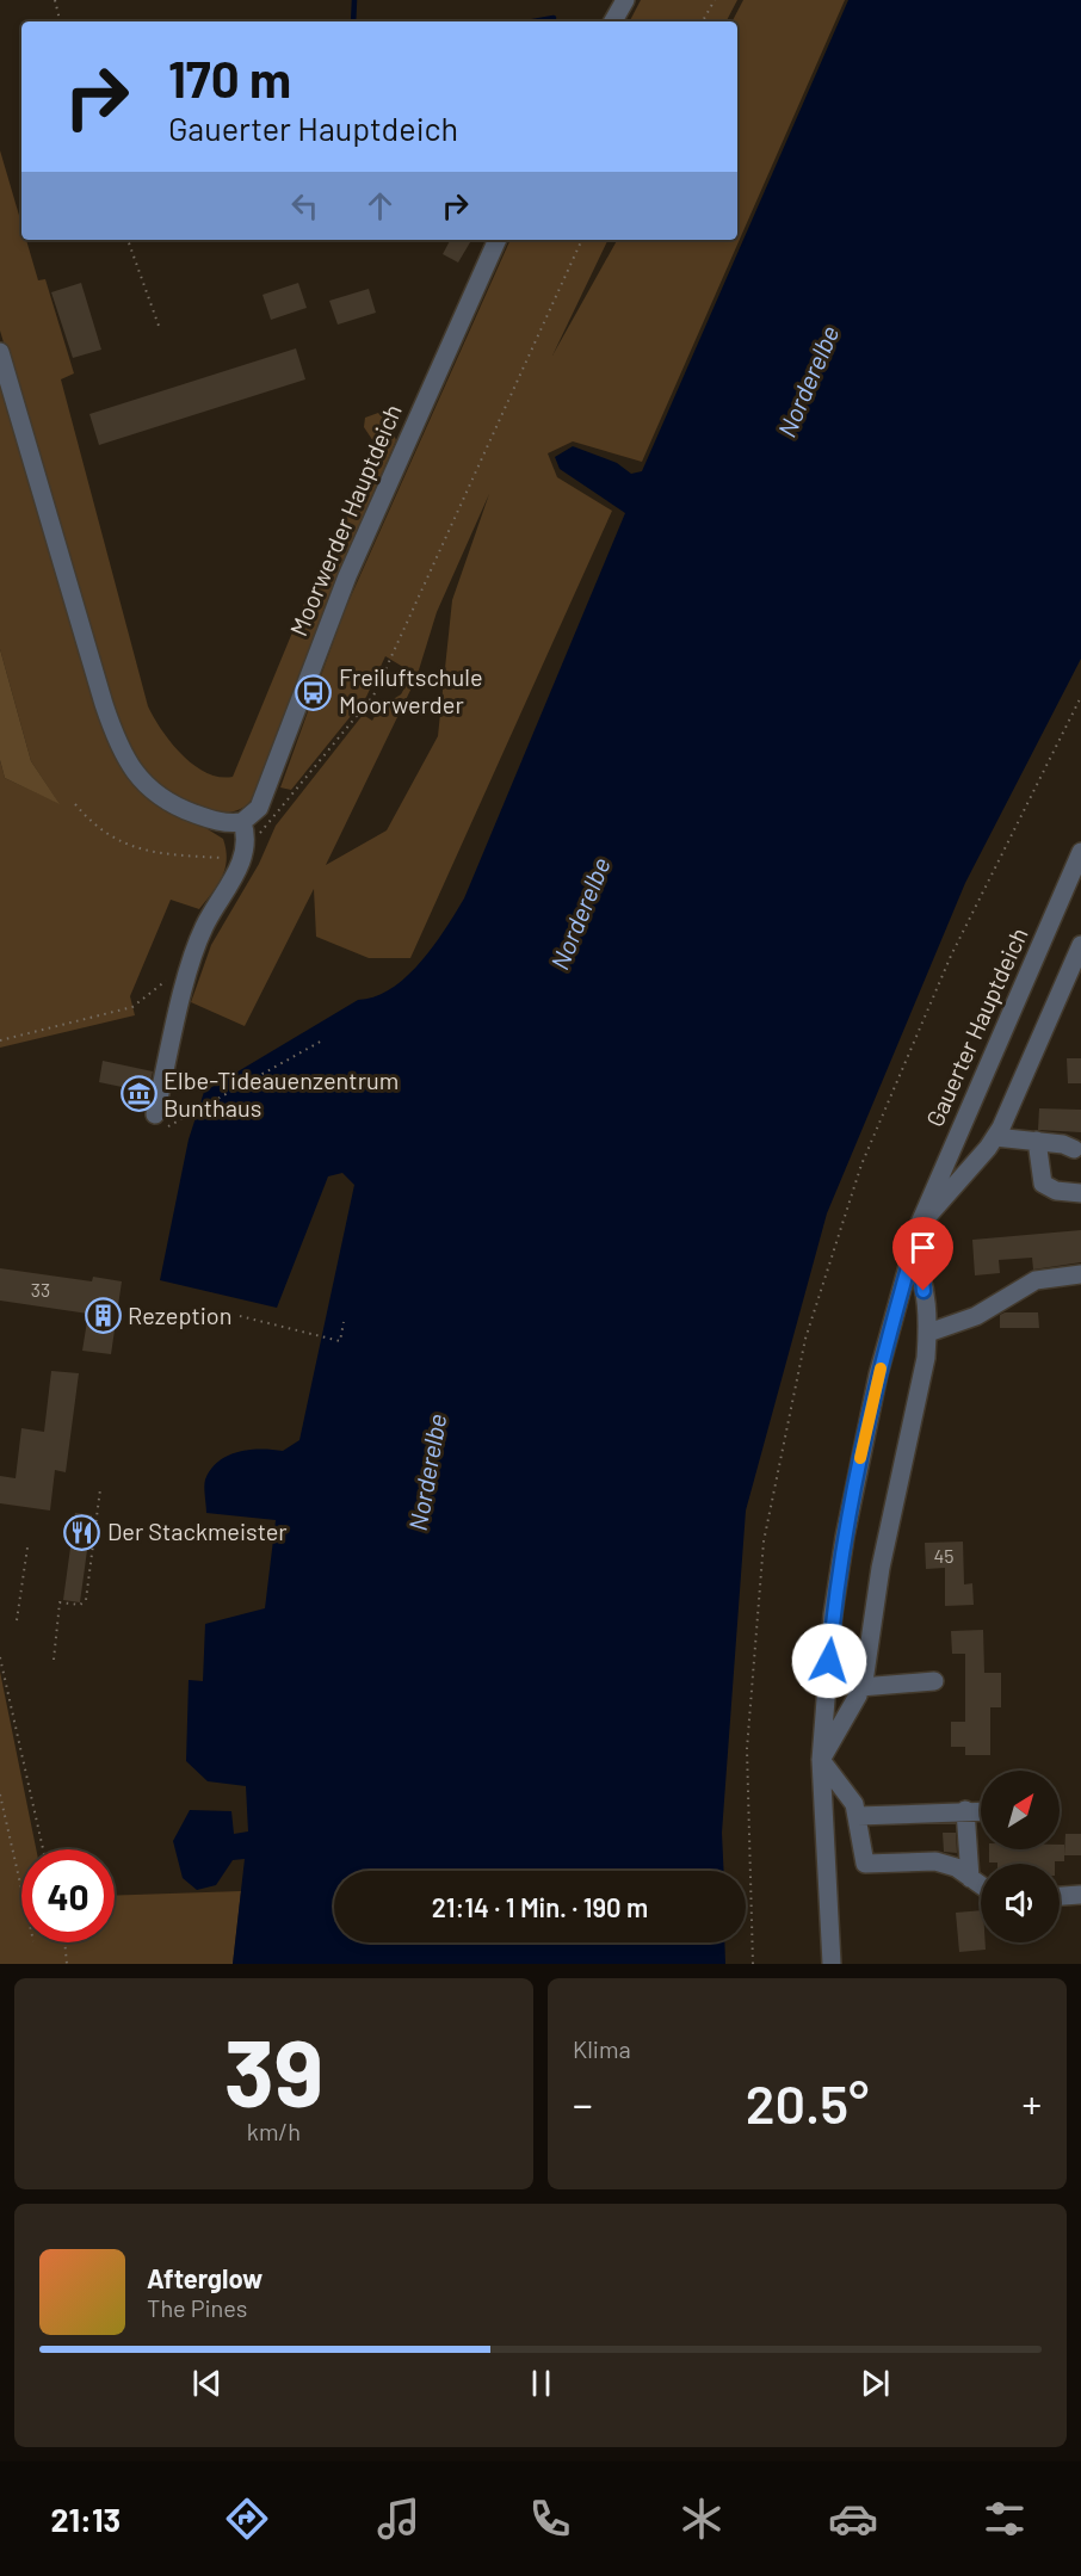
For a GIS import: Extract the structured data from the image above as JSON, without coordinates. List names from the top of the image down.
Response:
{
  "streets": {
    "street": ["Moorwerder Hauptdeich", "Gauerter Hauptdeich"]
  },
  "water": ["Norderelbe"],
  "places": {
    "bus stop": ["Freiluftschule Moorwerder"],
    "museum": ["Elbe-Tideauenzentrum Bunthaus"],
    "building": ["Rezeption"],
    "restaurant": ["Der Stackmeister"]
  },
  "house_numbers": ["33", "45"],
  "north": "top right",
  "page": {
    "turn": ["170 m", "Gauerter Hauptdeich"],
    "limit": "40",
    "trip": "21:14 · 1 Min. · 190 m",
    "tile": [
      ["39", "km/h"],
      "Klima"
    ],
    "heat": ["−", "20.5°", "+"],
    "song": ["Afterglow", "The Pines"],
    "tabs": "21:13"
  }
}
